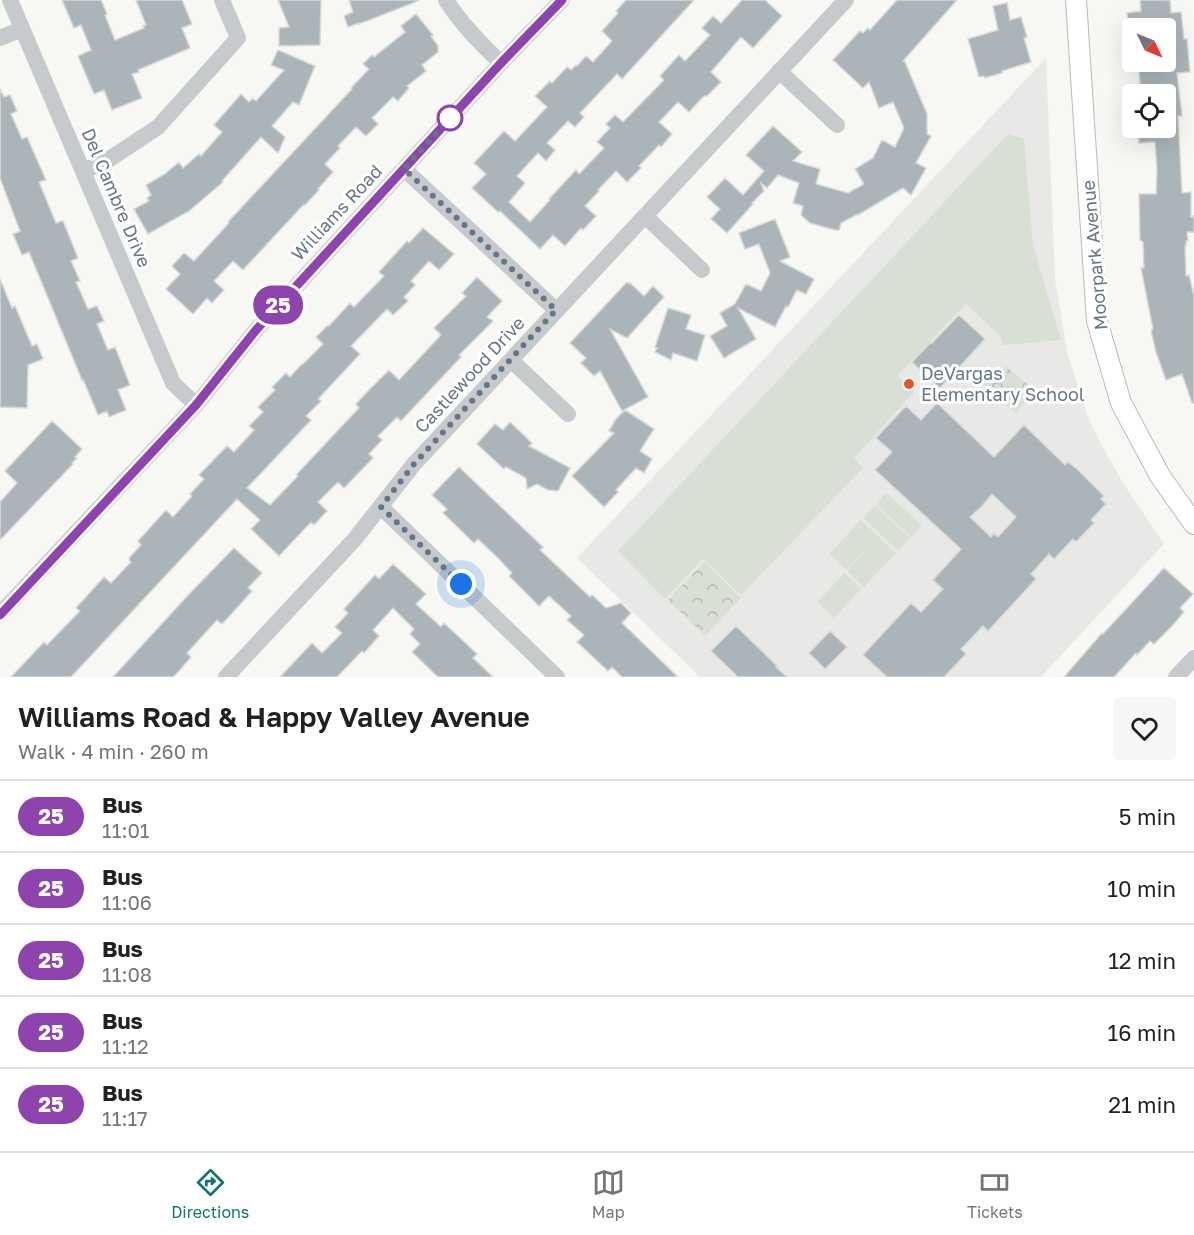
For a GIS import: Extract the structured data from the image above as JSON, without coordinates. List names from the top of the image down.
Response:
{
  "streets": {
    "main road": ["Moorpark Avenue"],
    "street": ["Del Cambre Drive", "Williams Road", "Castlewood Drive"]
  },
  "crossings": [
    ["Del Cambre Drive", "Williams Road"]
  ],
  "places": ["DeVargas Elementary School"],
  "lines": ["bus line 25"],
  "north": "bottom right",
  "page": {
    "on_map": "25",
    "heading": ["Williams Road & Happy Valley Avenue", "Walk · 4 min · 260 m"],
    "list": [
      {
        "mark": "25",
        "name": "Bus",
        "note": "11:01",
        "value": "5 min"
      },
      {
        "mark": "25",
        "name": "Bus",
        "note": "11:06",
        "value": "10 min"
      },
      {
        "mark": "25",
        "name": "Bus",
        "note": "11:08",
        "value": "12 min"
      },
      {
        "mark": "25",
        "name": "Bus",
        "note": "11:12",
        "value": "16 min"
      },
      {
        "mark": "25",
        "name": "Bus",
        "note": "11:17",
        "value": "21 min"
      }
    ],
    "tabs": ["Directions", "Map", "Tickets"]
  }
}
